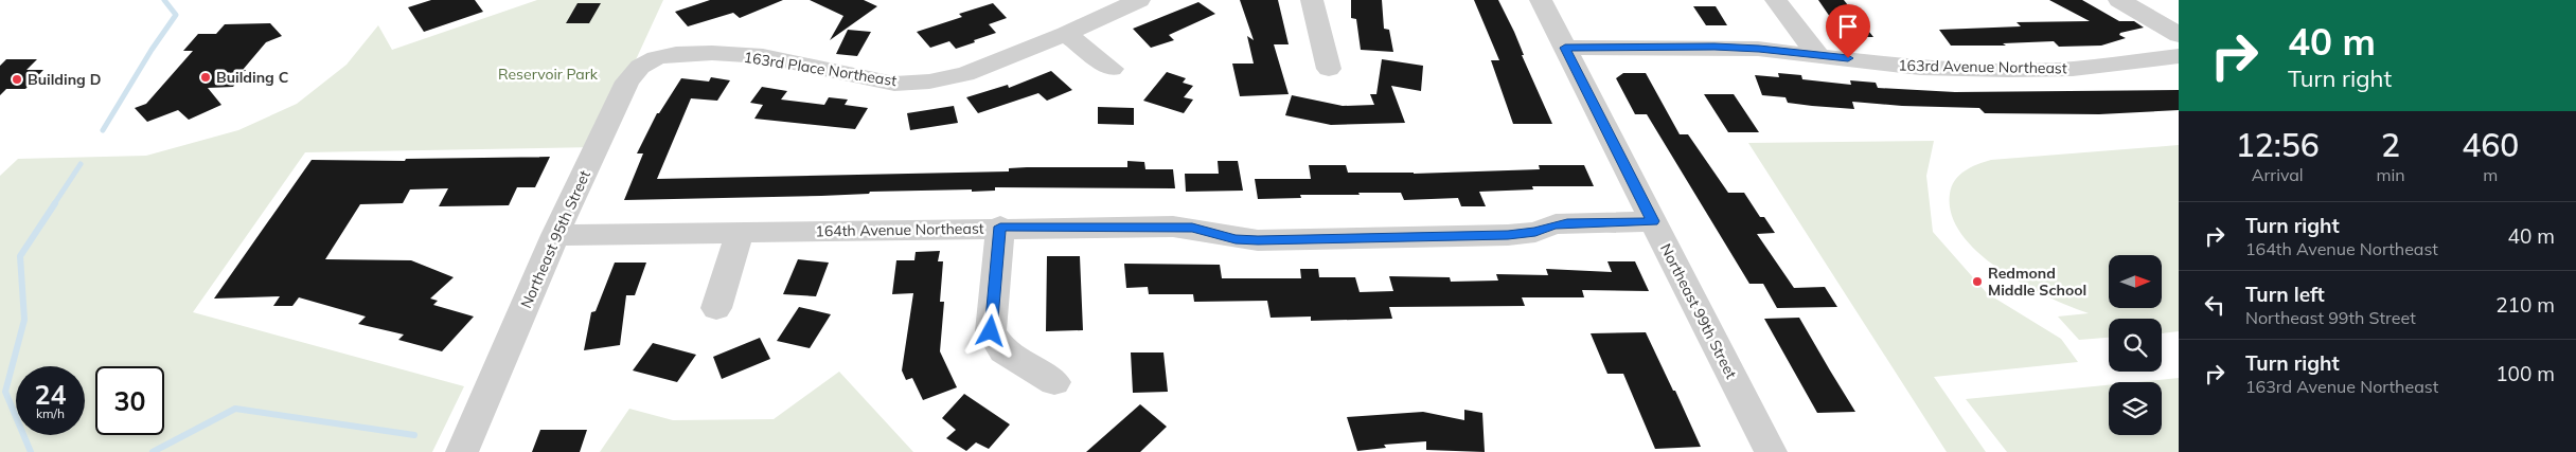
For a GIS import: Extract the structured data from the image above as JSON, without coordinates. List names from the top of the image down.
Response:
{
  "streets": {
    "street": [
      "163rd Avenue Northeast",
      "163rd Place Northeast",
      "164th Avenue Northeast",
      "Northeast 95th Street",
      "Northeast 99th Street"
    ]
  },
  "crossings": [
    ["163rd Avenue Northeast", "Northeast 99th Street"],
    ["163rd Place Northeast", "Northeast 95th Street"],
    ["164th Avenue Northeast", "Northeast 95th Street"],
    ["164th Avenue Northeast", "Northeast 99th Street"]
  ],
  "parks": ["Reservoir Park"],
  "places": ["Building C", "Building D", "Redmond Middle School"],
  "north": "right",
  "page": {
    "turn": ["40 m", "Turn right"],
    "eta": [
      "12:56",
      "Arrival",
      "2",
      "min",
      "460",
      "m"
    ],
    "list": [
      {
        "name": "Turn right",
        "note": "164th Avenue Northeast",
        "value": "40 m"
      },
      {
        "name": "Turn left",
        "note": "Northeast 99th Street",
        "value": "210 m"
      },
      {
        "name": "Turn right",
        "note": "163rd Avenue Northeast",
        "value": "100 m"
      }
    ],
    "speed": "24 km/h",
    "limit": "30"
  }
}
